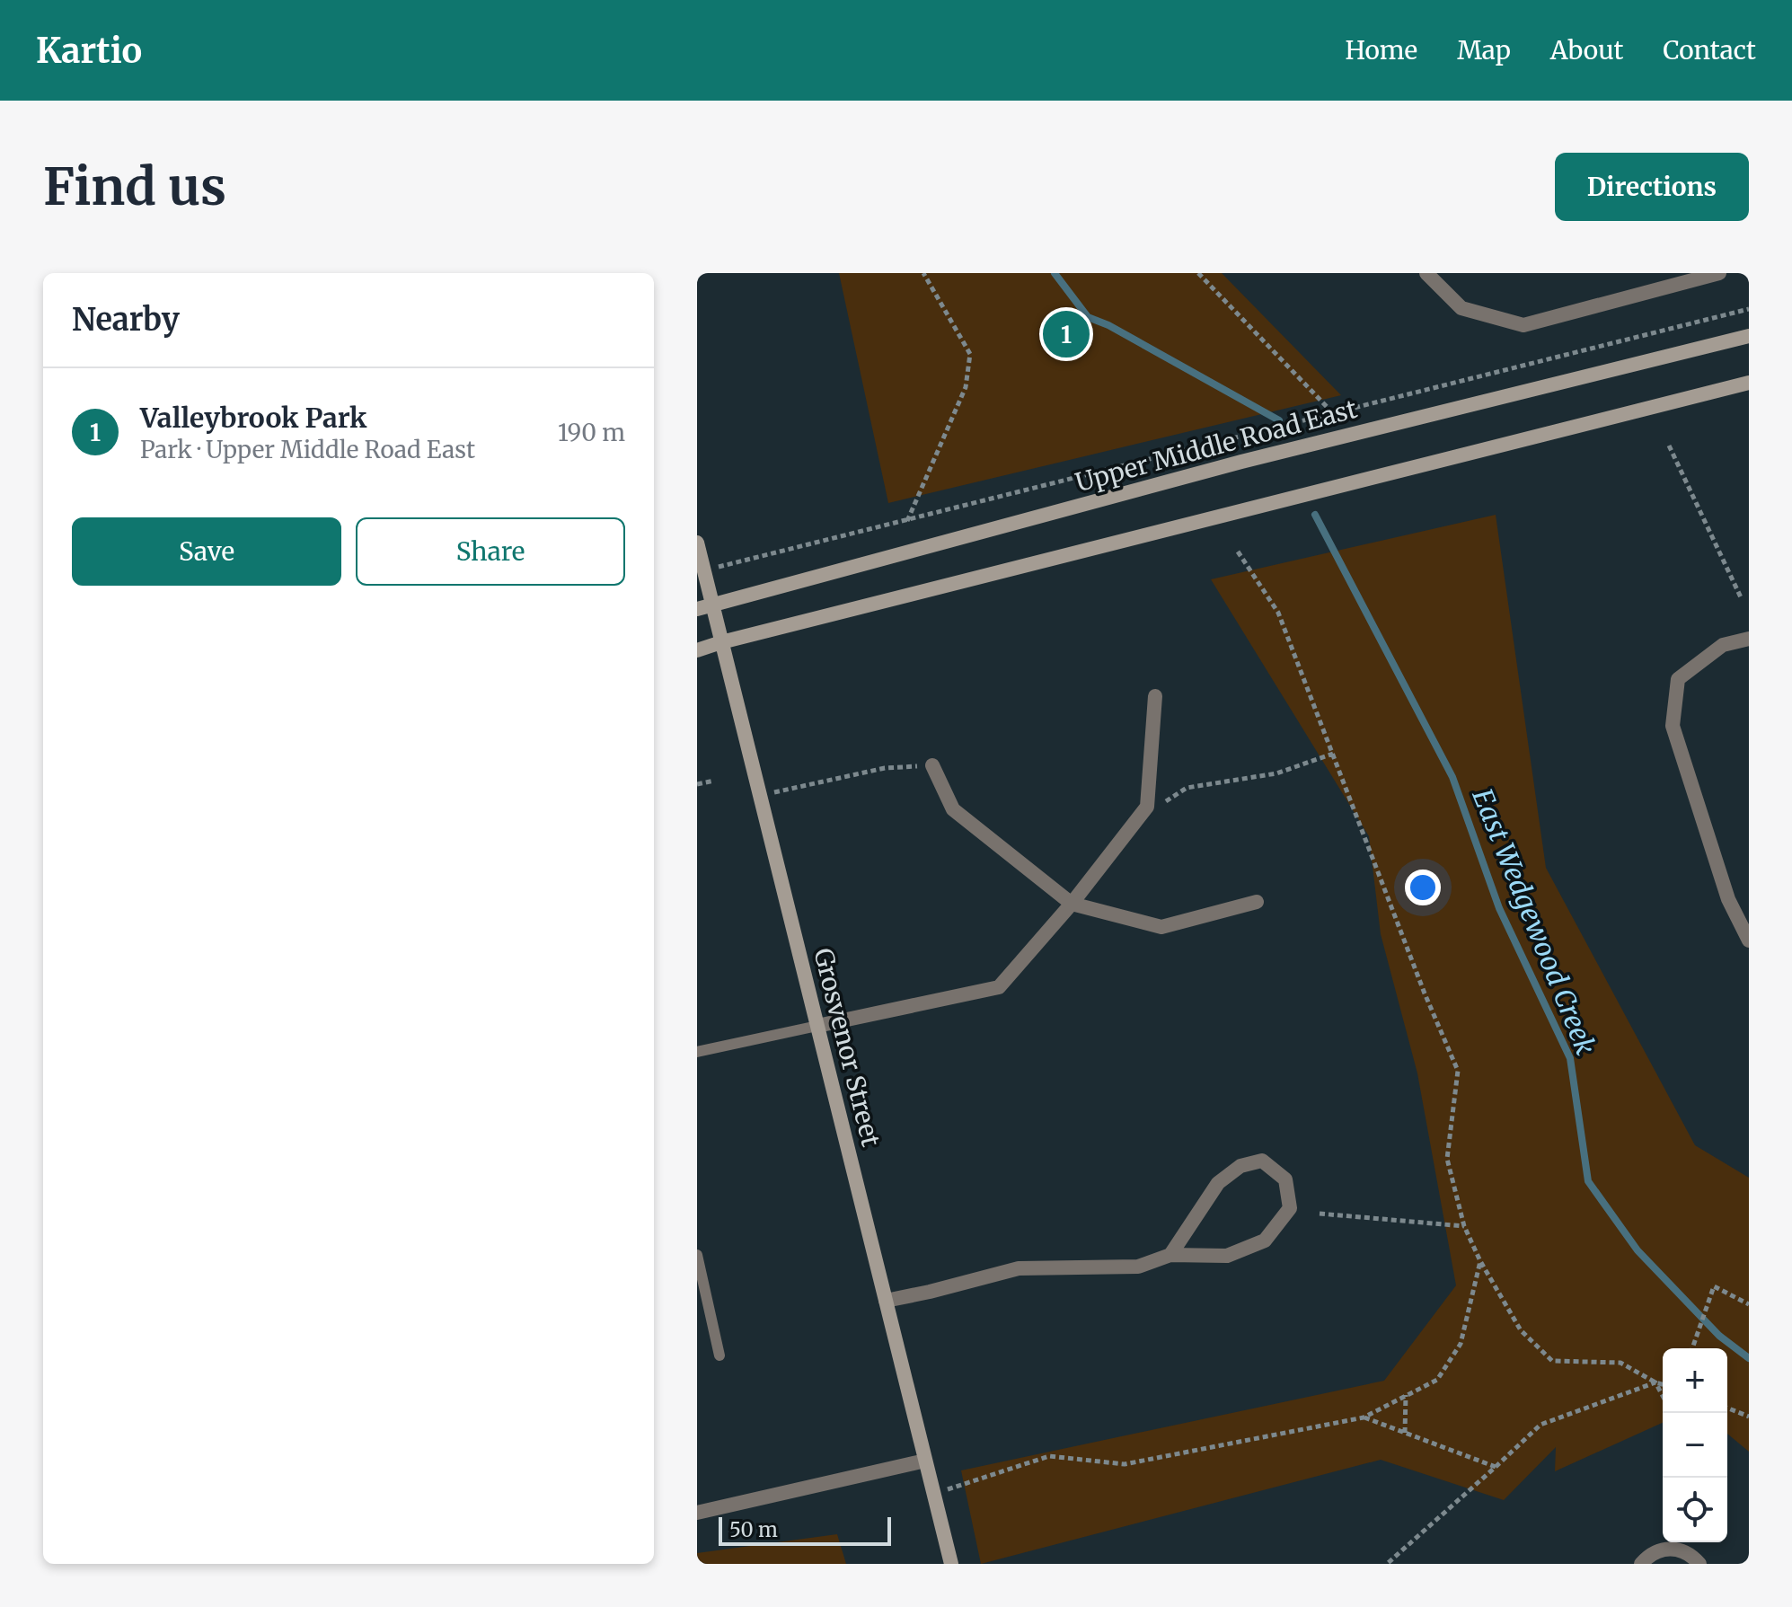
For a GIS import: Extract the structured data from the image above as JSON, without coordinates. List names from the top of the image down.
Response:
{
  "streets": {
    "main road": ["Upper Middle Road East", "Grosvenor Street"]
  },
  "crossings": [
    ["Upper Middle Road East", "Grosvenor Street"]
  ],
  "water": ["East Wedgewood Creek"],
  "scale_bar": "50 m",
  "page": {
    "header": "Kartio",
    "nav": [
      "Home",
      "Map",
      "About",
      "Contact"
    ],
    "buttons": [
      "Directions",
      ["Save", "Share"]
    ],
    "title": "Find us",
    "heading": "Nearby",
    "pins": "1",
    "list": [
      {
        "mark": "1",
        "name": "Valleybrook Park",
        "note": "Park · Upper Middle Road East",
        "value": "190 m"
      }
    ],
    "map_buttons": ["+", "−"],
    "scale": "50 m"
  }
}
